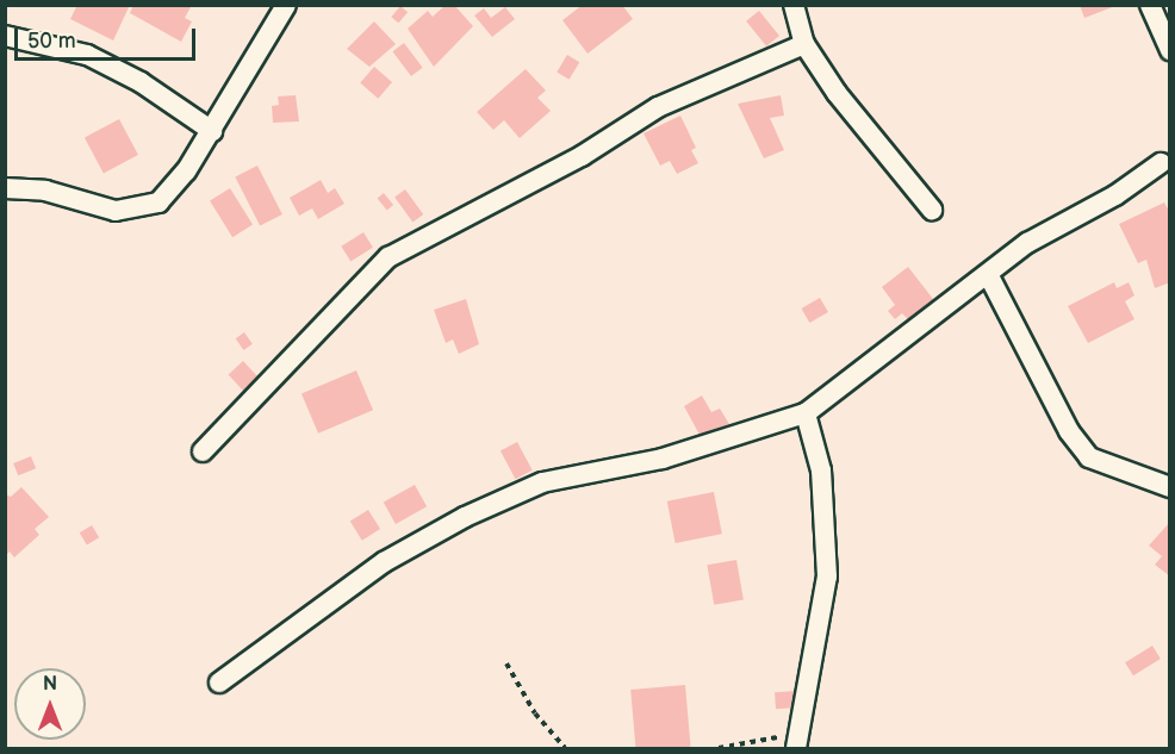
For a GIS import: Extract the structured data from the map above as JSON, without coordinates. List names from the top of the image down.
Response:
{
  "scale_bar": "50 m",
  "north": "top"
}
